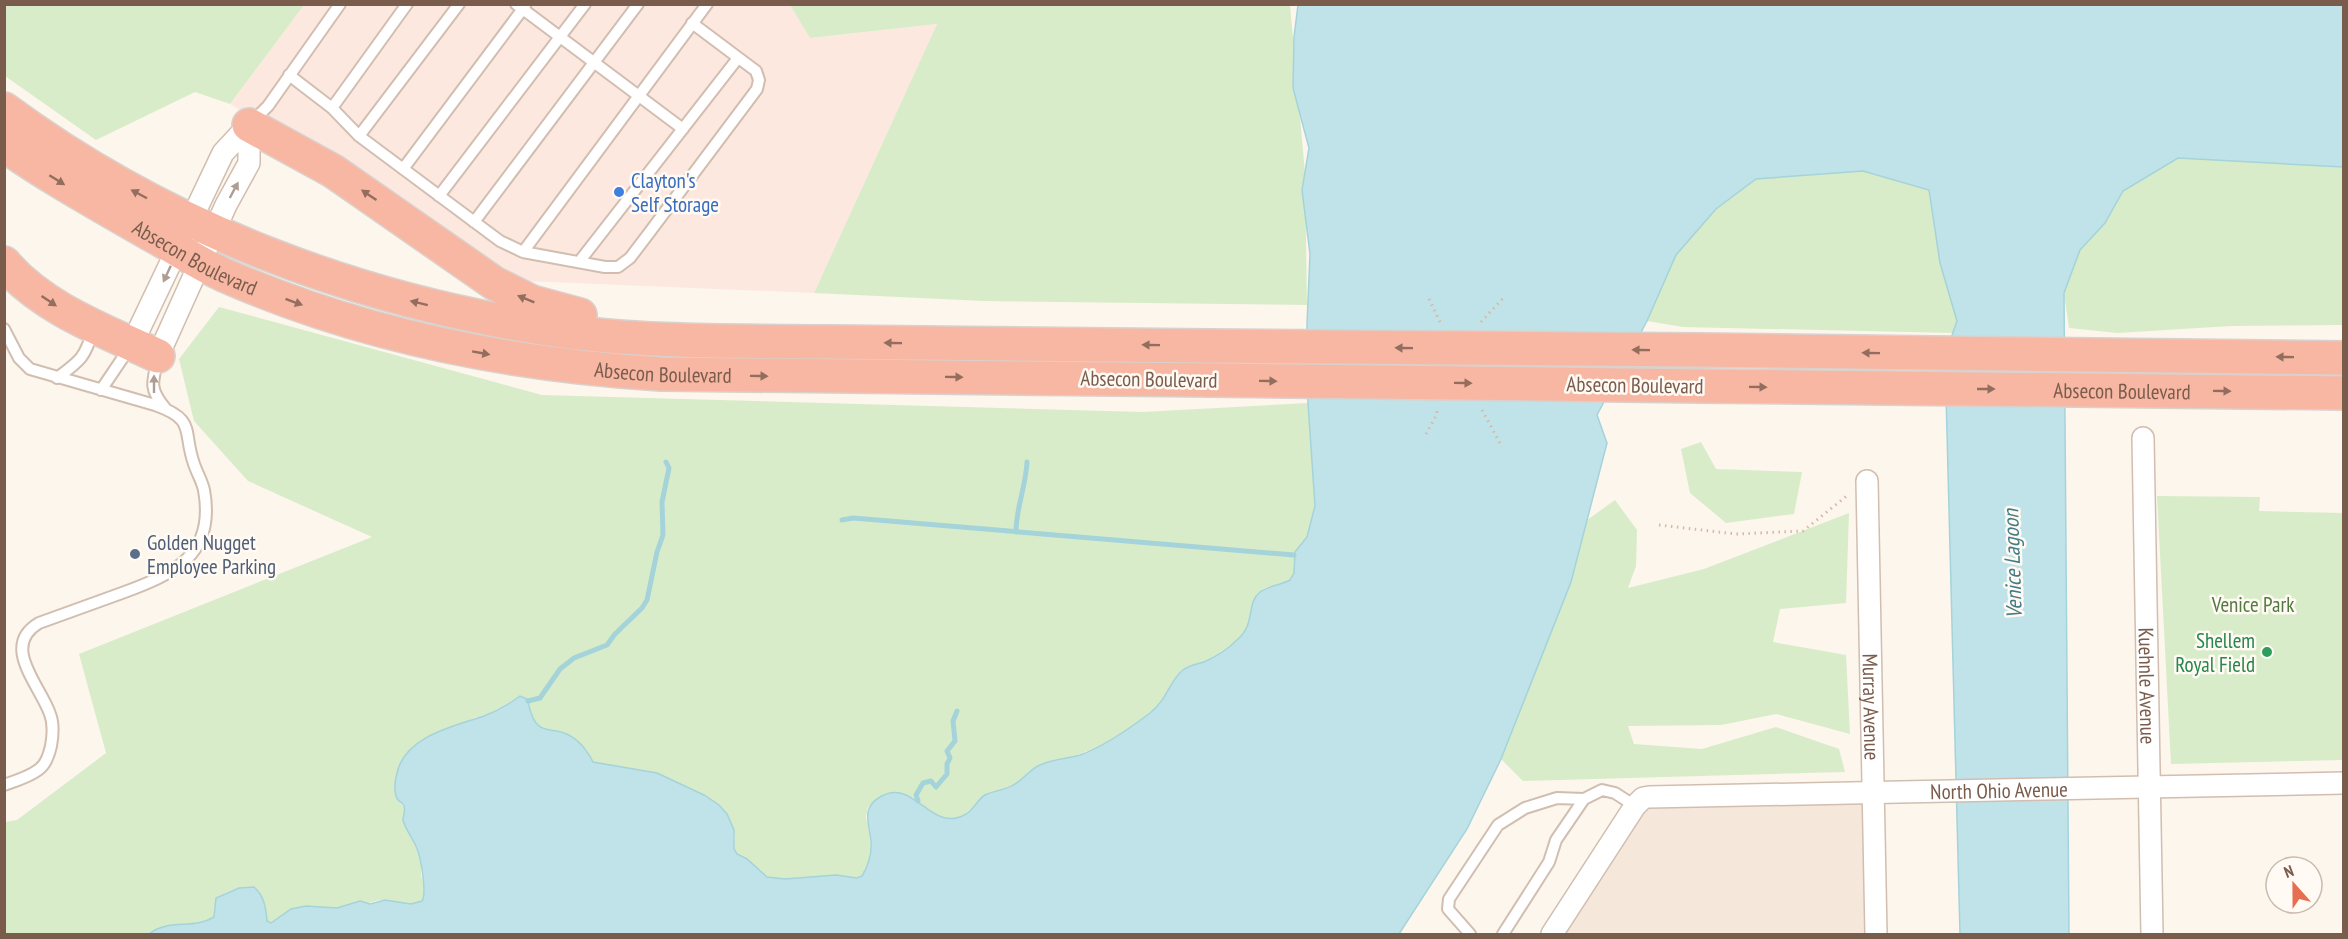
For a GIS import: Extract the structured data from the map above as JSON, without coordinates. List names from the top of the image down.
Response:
{
  "streets": {
    "highway": ["Absecon Boulevard"],
    "street": ["Kuehnle Avenue", "Murray Avenue", "North Ohio Avenue"]
  },
  "crossings": [
    ["Kuehnle Avenue", "North Ohio Avenue"],
    ["Murray Avenue", "North Ohio Avenue"]
  ],
  "water": ["Venice Lagoon"],
  "parks": ["Venice Park"],
  "places": ["Clayton's Self Storage", "Golden Nugget Employee Parking", "Shellem Royal Field"],
  "north": "top"
}
